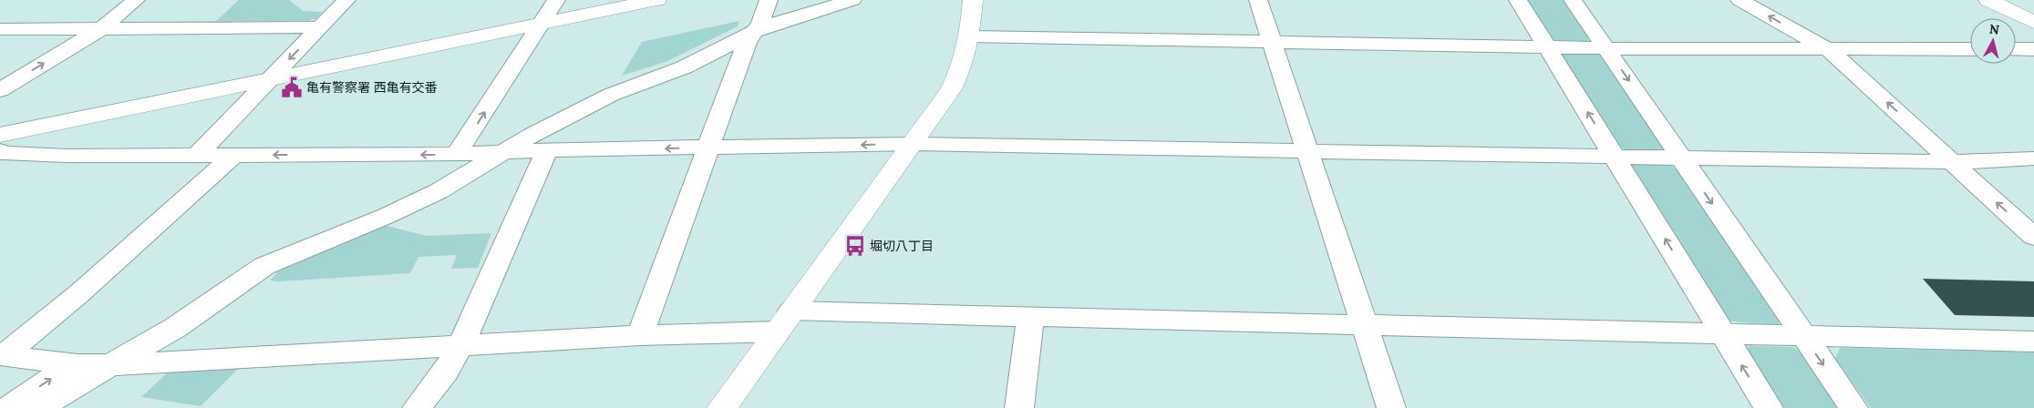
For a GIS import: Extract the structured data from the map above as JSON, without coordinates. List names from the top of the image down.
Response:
{
  "places": {
    "public building": ["亀有警察署 西亀有交番"],
    "bus stop": ["堀切八丁目"]
  },
  "north": "top"
}
